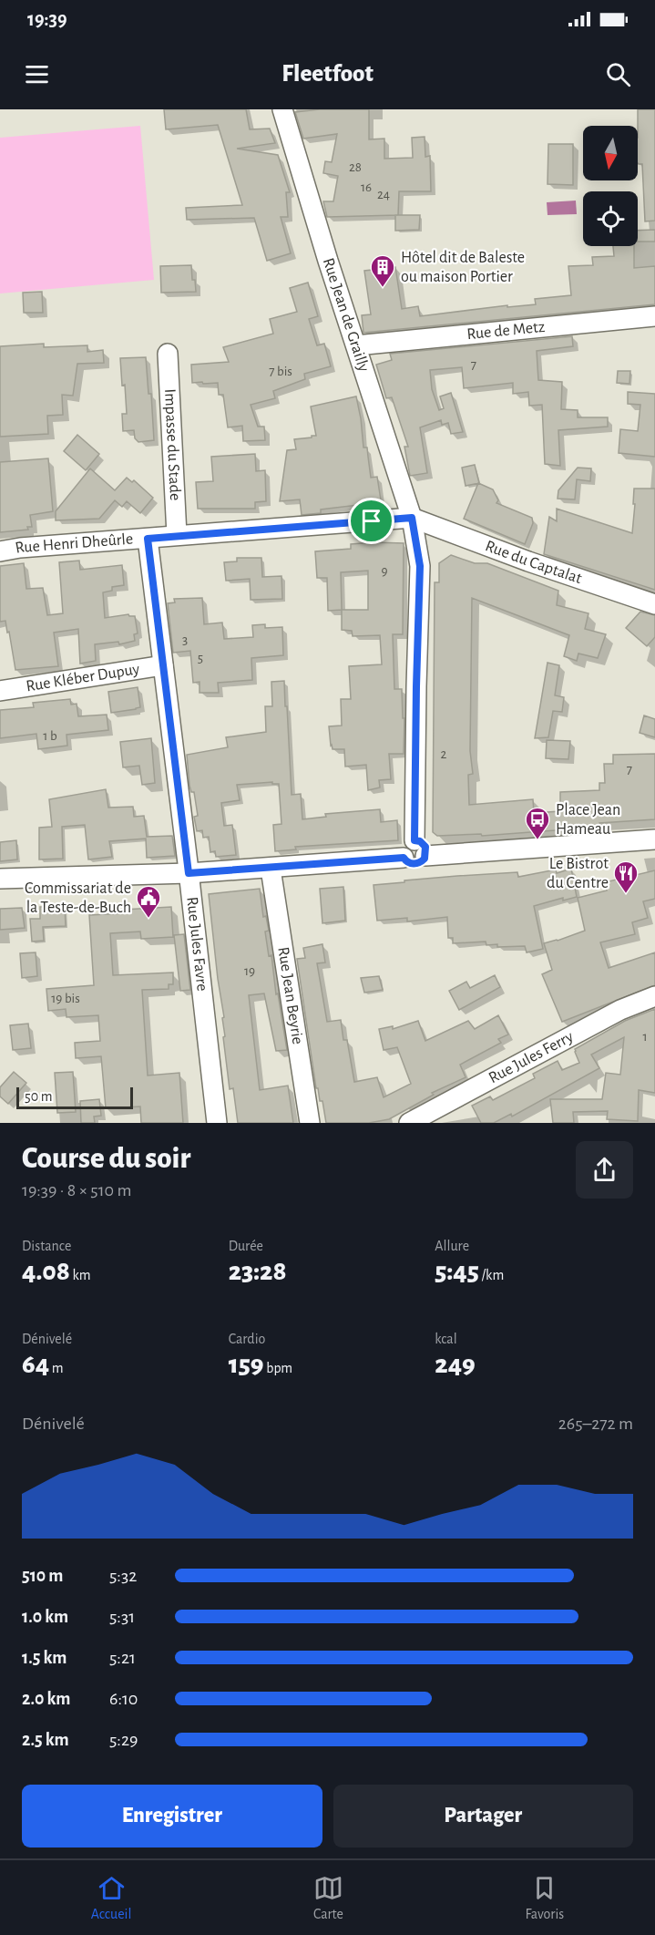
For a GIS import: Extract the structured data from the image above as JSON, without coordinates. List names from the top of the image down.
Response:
{
  "streets": {
    "street": [
      "Rue Jean de Grailly",
      "Rue de Metz",
      "Impasse du Stade",
      "Rue Henri Dheûrle",
      "Rue du Captalat",
      "Rue Kléber Dupuy",
      "Rue Jules Favre",
      "Rue Jean Beyrie",
      "Rue Jules Ferry"
    ]
  },
  "crossings": [
    ["Rue Jean de Grailly", "Rue de Metz"],
    ["Rue Jean de Grailly", "Rue Henri Dheûrle"],
    ["Rue Jean de Grailly", "Rue du Captalat"],
    ["Impasse du Stade", "Rue Henri Dheûrle"],
    ["Rue Henri Dheûrle", "Rue du Captalat"],
    ["Rue Henri Dheûrle", "Rue Jules Favre"],
    ["Rue Kléber Dupuy", "Rue Jules Favre"]
  ],
  "places": {
    "building": ["Hôtel dit de Baleste ou maison Portier"],
    "bus stop": ["Place Jean Hameau"],
    "restaurant": ["Le Bistrot du Centre"],
    "public building": ["Commissariat de la Teste-de-Buch"]
  },
  "house_numbers": [
    "28",
    "16",
    "24",
    "7",
    "7 bis",
    "9",
    "3",
    "5",
    "1 b",
    "2",
    "7",
    "19",
    "19 bis",
    "1"
  ],
  "scale_bar": "50 m",
  "north": "bottom",
  "page": {
    "status": "19:39",
    "header": "Fleetfoot",
    "scale": "50 m",
    "heading": ["Course du soir", "19:39 · 8 × 510 m"],
    "stats": [
      ["Distance", "4.08 km"],
      ["Durée", "23:28"],
      ["Allure", "5:45 /km"],
      ["Dénivelé", "64 m"],
      ["Cardio", "159 bpm"],
      ["kcal", "249"]
    ],
    "chart": ["Dénivelé", "265–272 m"],
    "list": [
      {
        "name": "510 m",
        "note": "5:32"
      },
      {
        "name": "1.0 km",
        "note": "5:31"
      },
      {
        "name": "1.5 km",
        "note": "5:21"
      },
      {
        "name": "2.0 km",
        "note": "6:10"
      },
      {
        "name": "2.5 km",
        "note": "5:29"
      }
    ],
    "buttons": ["Enregistrer", "Partager"],
    "tabs": ["Accueil", "Carte", "Favoris"]
  }
}
